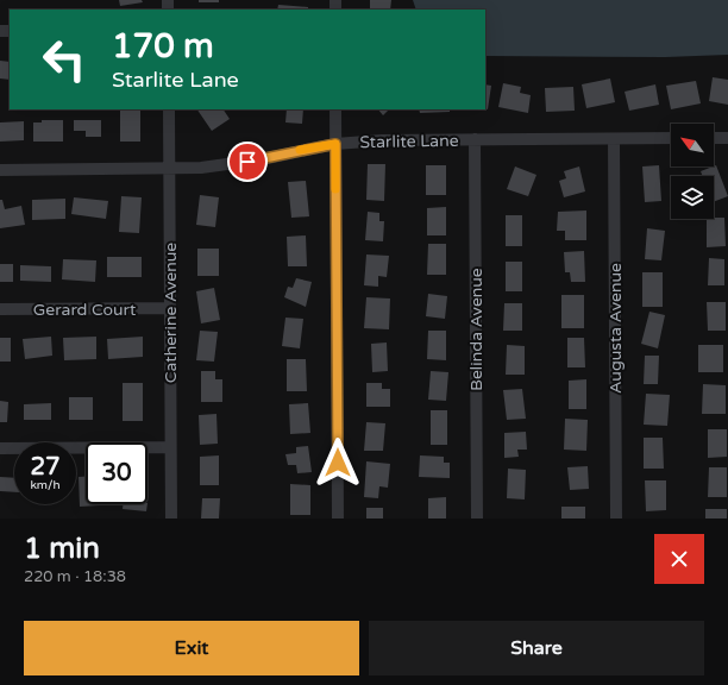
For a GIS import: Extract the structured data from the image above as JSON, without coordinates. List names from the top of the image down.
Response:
{
  "streets": {
    "street": [
      "Starlite Lane",
      "Gerard Court",
      "Catherine Avenue",
      "Augusta Avenue",
      "Belinda Avenue"
    ]
  },
  "crossings": [
    ["Starlite Lane", "Catherine Avenue"],
    ["Starlite Lane", "Augusta Avenue"],
    ["Starlite Lane", "Belinda Avenue"],
    ["Gerard Court", "Catherine Avenue"]
  ],
  "north": "top left",
  "page": {
    "turn": ["170 m", "Starlite Lane"],
    "speed": "27 km/h",
    "limit": "30",
    "heading": ["1 min", "220 m · 18:38"],
    "buttons": ["Exit", "Share"]
  }
}
